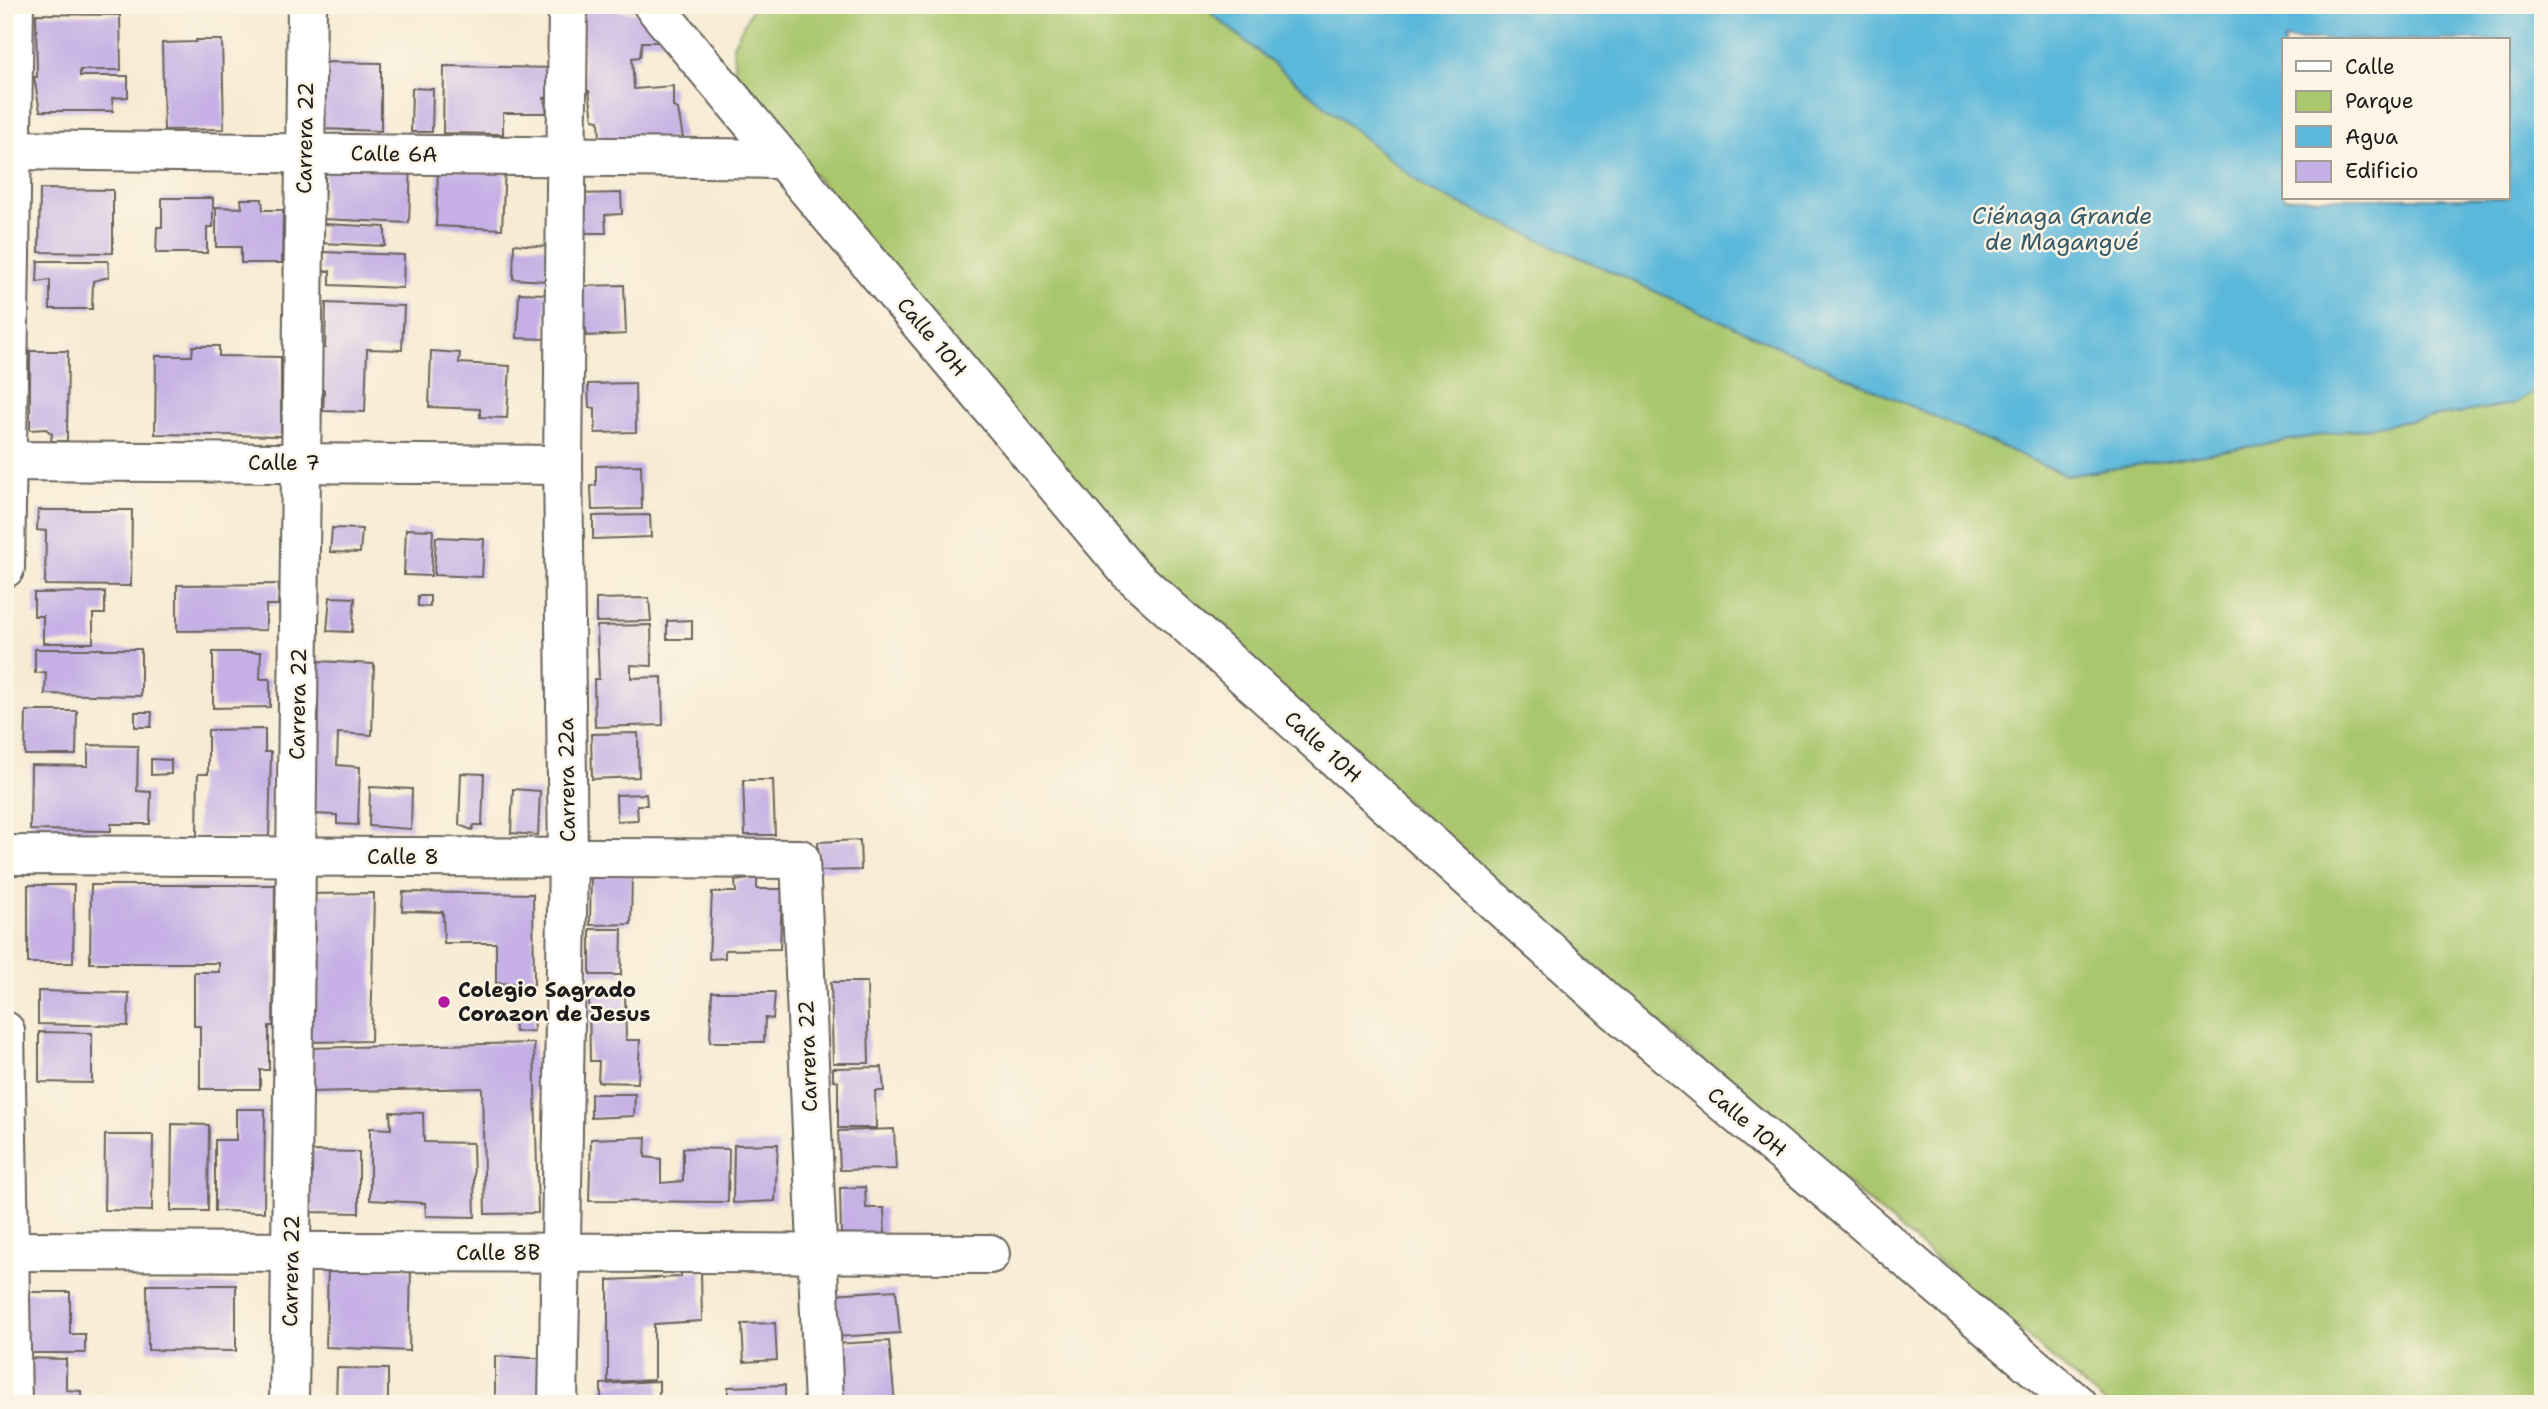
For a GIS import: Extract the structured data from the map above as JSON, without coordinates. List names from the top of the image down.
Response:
{
  "streets": {
    "street": [
      "Carrera 22",
      "Calle 6A",
      "Calle 10H",
      "Calle 7",
      "Carrera 22a",
      "Calle 8",
      "Calle 8B"
    ]
  },
  "crossings": [
    ["Carrera 22", "Calle 6A"],
    ["Carrera 22", "Calle 7"],
    ["Carrera 22", "Calle 8"],
    ["Carrera 22", "Calle 8B"],
    ["Calle 6A", "Calle 10H"],
    ["Calle 6A", "Carrera 22a"],
    ["Calle 7", "Carrera 22a"],
    ["Carrera 22a", "Calle 8"],
    ["Carrera 22a", "Calle 8B"]
  ],
  "water": ["Ciénaga Grande de Magangué"],
  "places": ["Colegio Sagrado Corazon de Jesus"],
  "legend": [
    "Calle",
    "Parque",
    "Agua",
    "Edificio"
  ]
}
